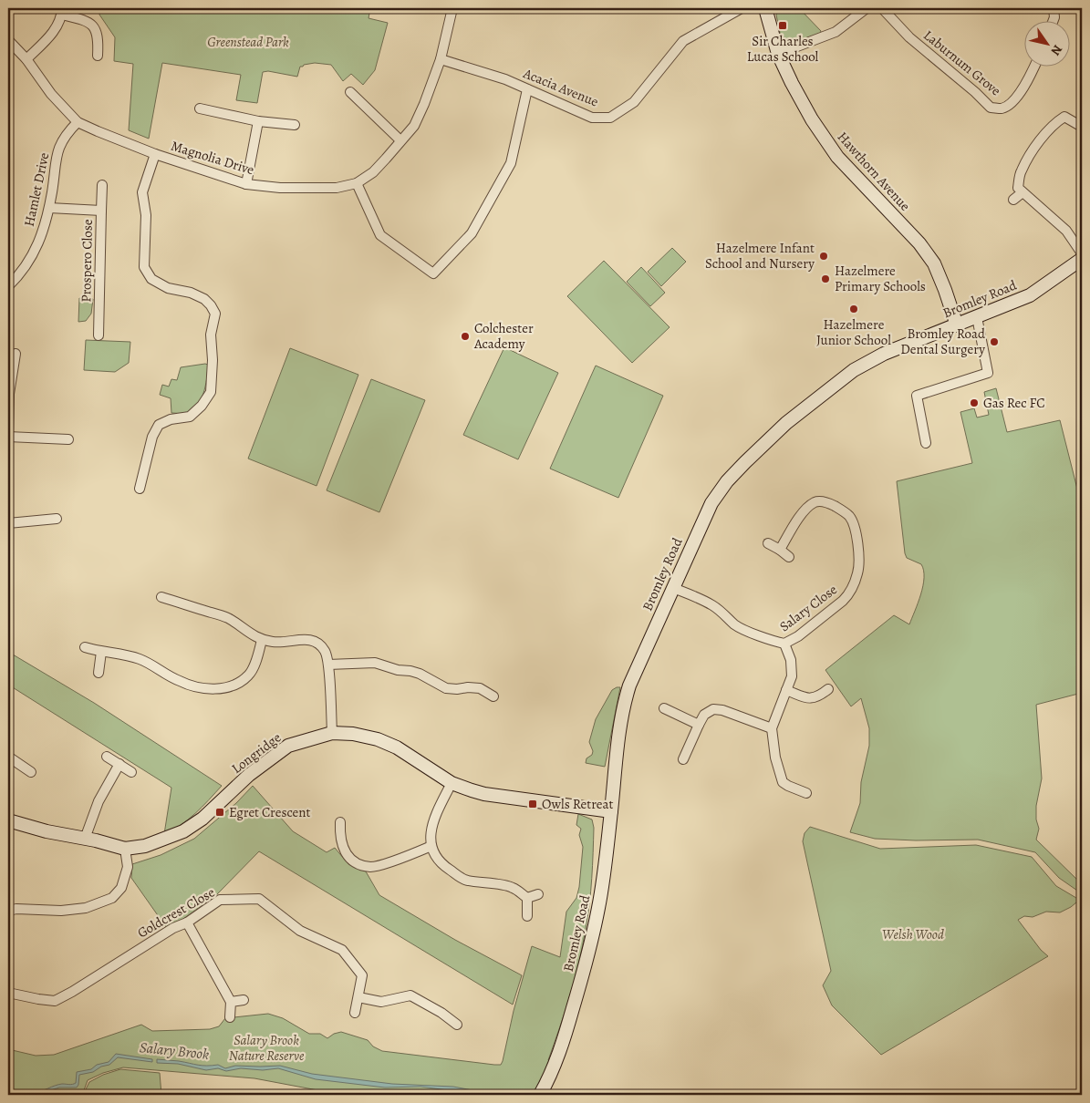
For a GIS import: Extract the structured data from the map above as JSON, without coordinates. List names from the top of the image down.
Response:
{
  "streets": {
    "street": [
      "Laburnum Grove",
      "Acacia Avenue",
      "Magnolia Drive",
      "Hawthorn Avenue",
      "Hamlet Drive",
      "Prospero Close",
      "Bromley Road",
      "Salary Close",
      "Longridge",
      "Goldcrest Close"
    ]
  },
  "crossings": [
    ["Acacia Avenue", "Magnolia Drive"],
    ["Magnolia Drive", "Hamlet Drive"],
    ["Hawthorn Avenue", "Bromley Road"],
    ["Hamlet Drive", "Prospero Close"],
    ["Bromley Road", "Salary Close"],
    ["Bromley Road", "Longridge"]
  ],
  "water": ["Salary Brook"],
  "parks": ["Greenstead Park", "Welsh Wood", "Salary Brook Nature Reserve"],
  "places": {
    "transit": ["Sir Charles Lucas School", "Owls Retreat", "Egret Crescent"],
    "other": [
      "Hazelmere Infant School and Nursery",
      "Hazelmere Primary Schools",
      "Hazelmere Junior School",
      "Colchester Academy",
      "Bromley Road Dental Surgery",
      "Gas Rec FC"
    ]
  },
  "north": "bottom right"
}
